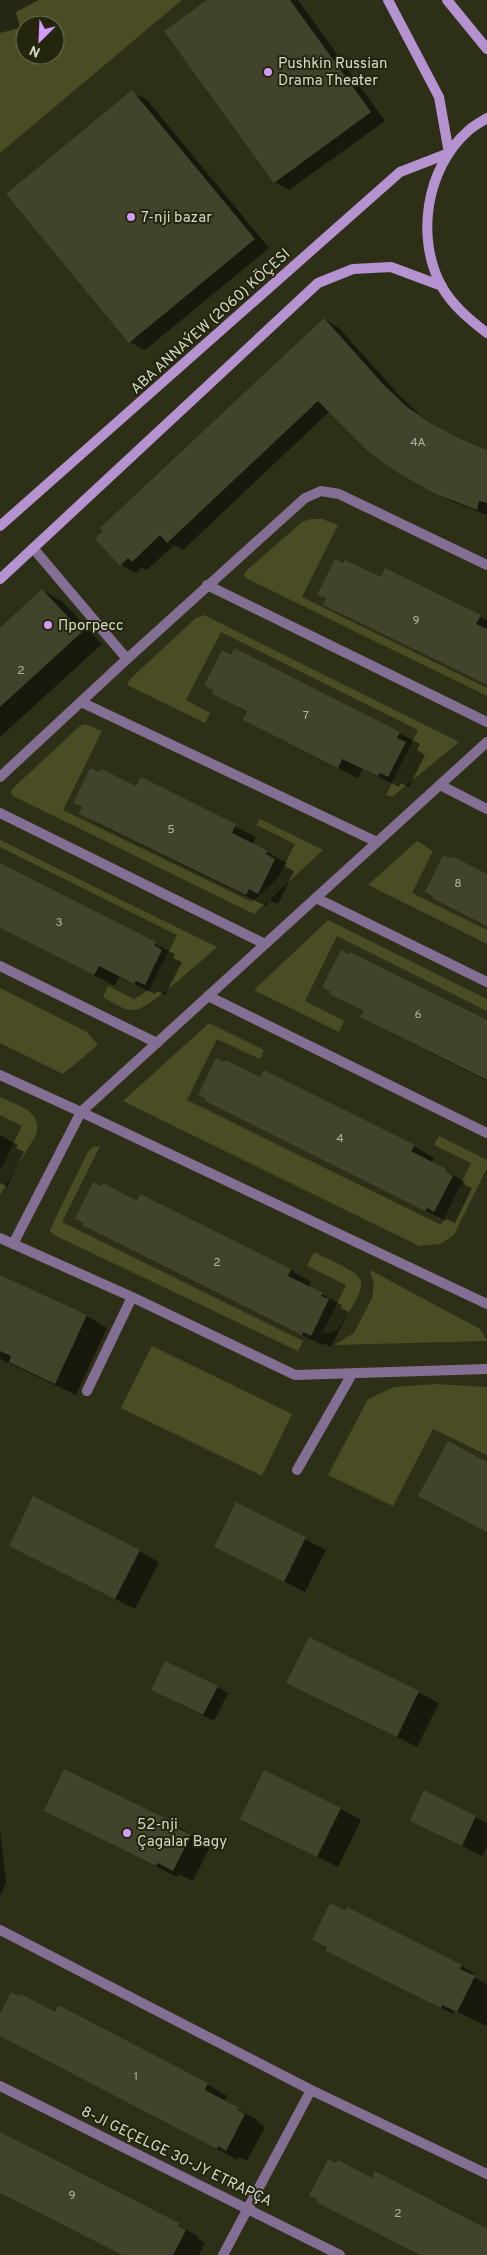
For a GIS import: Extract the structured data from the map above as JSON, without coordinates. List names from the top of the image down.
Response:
{
  "streets": {
    "main road": ["ABA ANNAÝEW (2060) KÖÇESI"],
    "street": ["8-JI GEÇELGE 30-JY ETRAPÇA"]
  },
  "places": [
    "Pushkin Russian Drama Theater",
    "7-nji bazar",
    "Прогресс",
    "52-nji Çagalar Bagy"
  ],
  "house_numbers": [
    "4A",
    "9",
    "2",
    "7",
    "5",
    "8",
    "3",
    "6",
    "4",
    "2",
    "1",
    "9",
    "2"
  ],
  "north": "bottom left"
}
